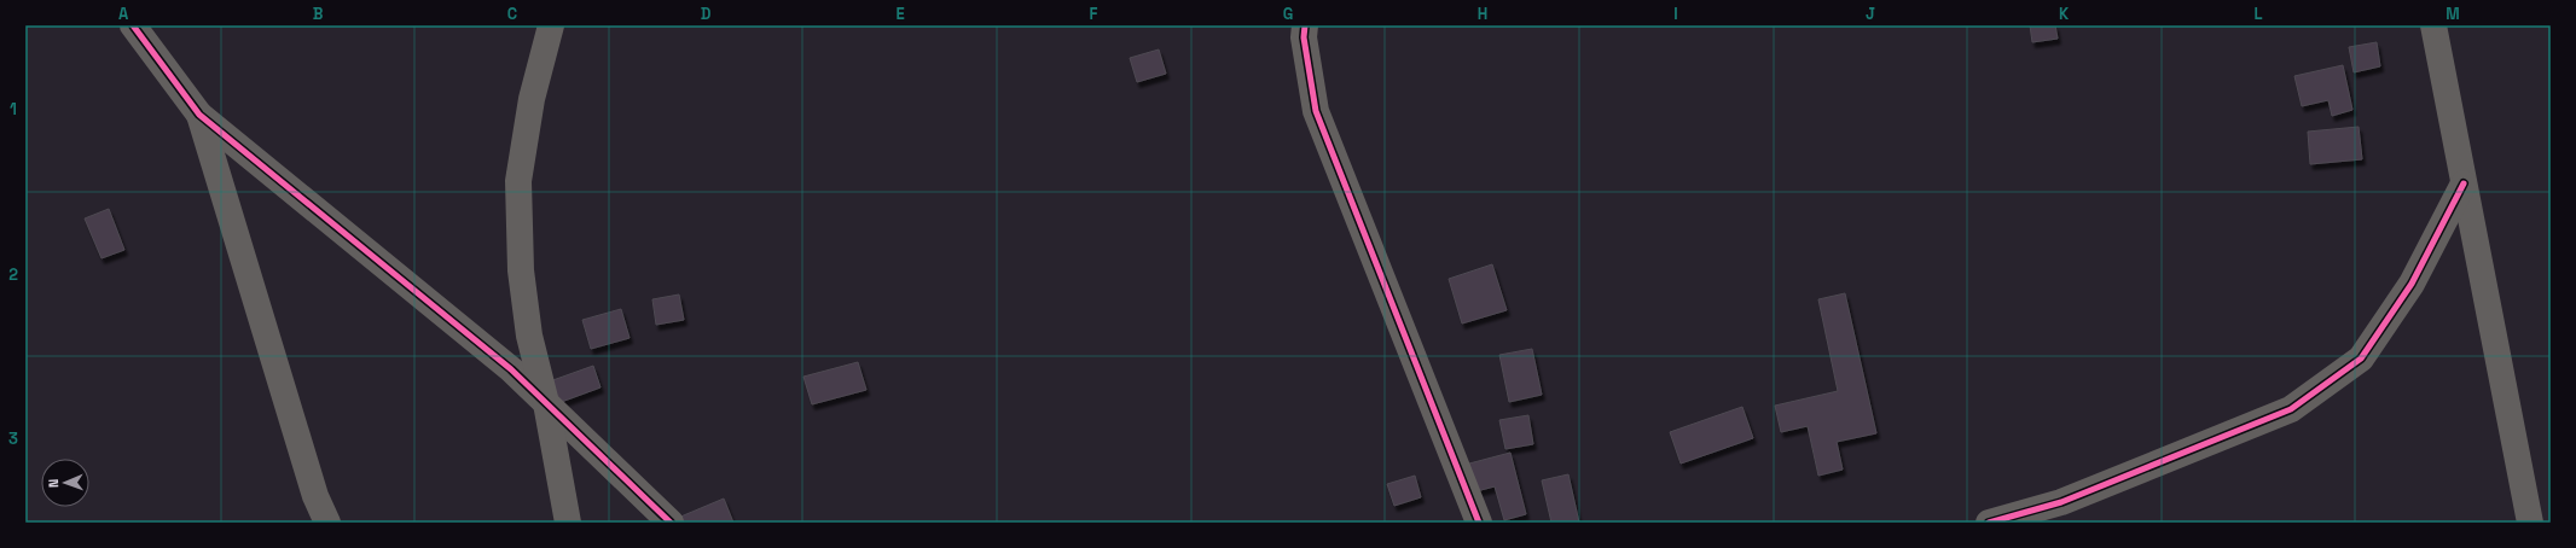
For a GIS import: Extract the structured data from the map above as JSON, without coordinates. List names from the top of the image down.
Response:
{
  "north": "left",
  "grid": {
    "columns": [
      "A",
      "B",
      "C",
      "D",
      "E",
      "F",
      "G",
      "H",
      "I",
      "J",
      "K",
      "L",
      "M"
    ],
    "rows": ["1", "2", "3"]
  }
}
